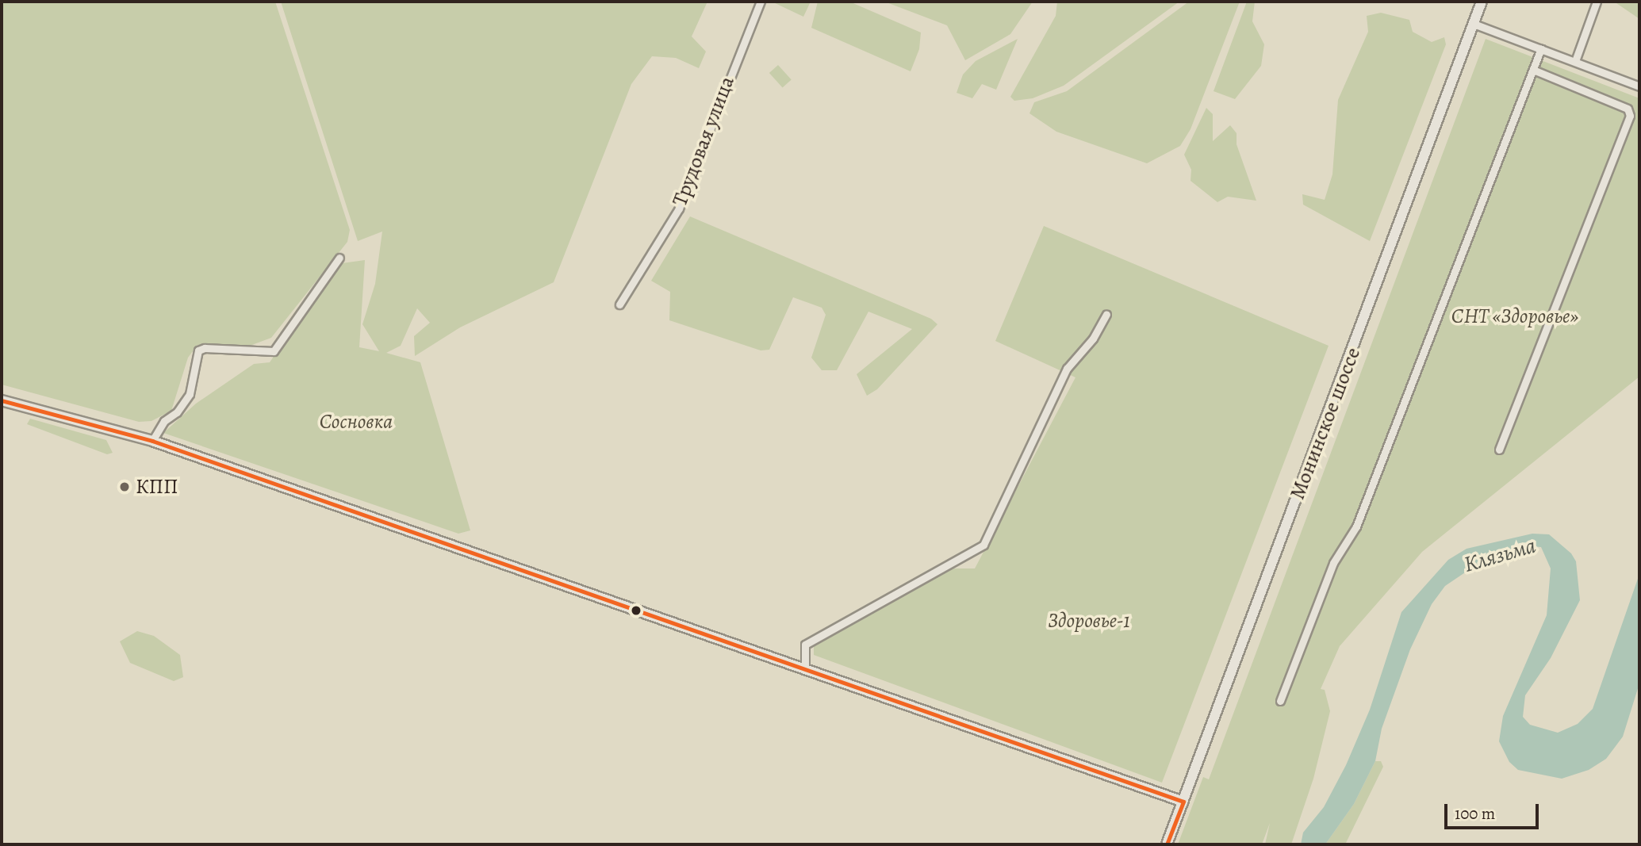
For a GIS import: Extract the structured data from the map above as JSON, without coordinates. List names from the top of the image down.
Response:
{
  "streets": {
    "main road": ["Монинское шоссе"],
    "street": ["Трудовая улица"]
  },
  "water": ["Клязьма"],
  "parks": ["СНТ «Здоровье»", "Сосновка", "Здоровье-1"],
  "places": ["КПП"],
  "scale_bar": "100 m"
}
